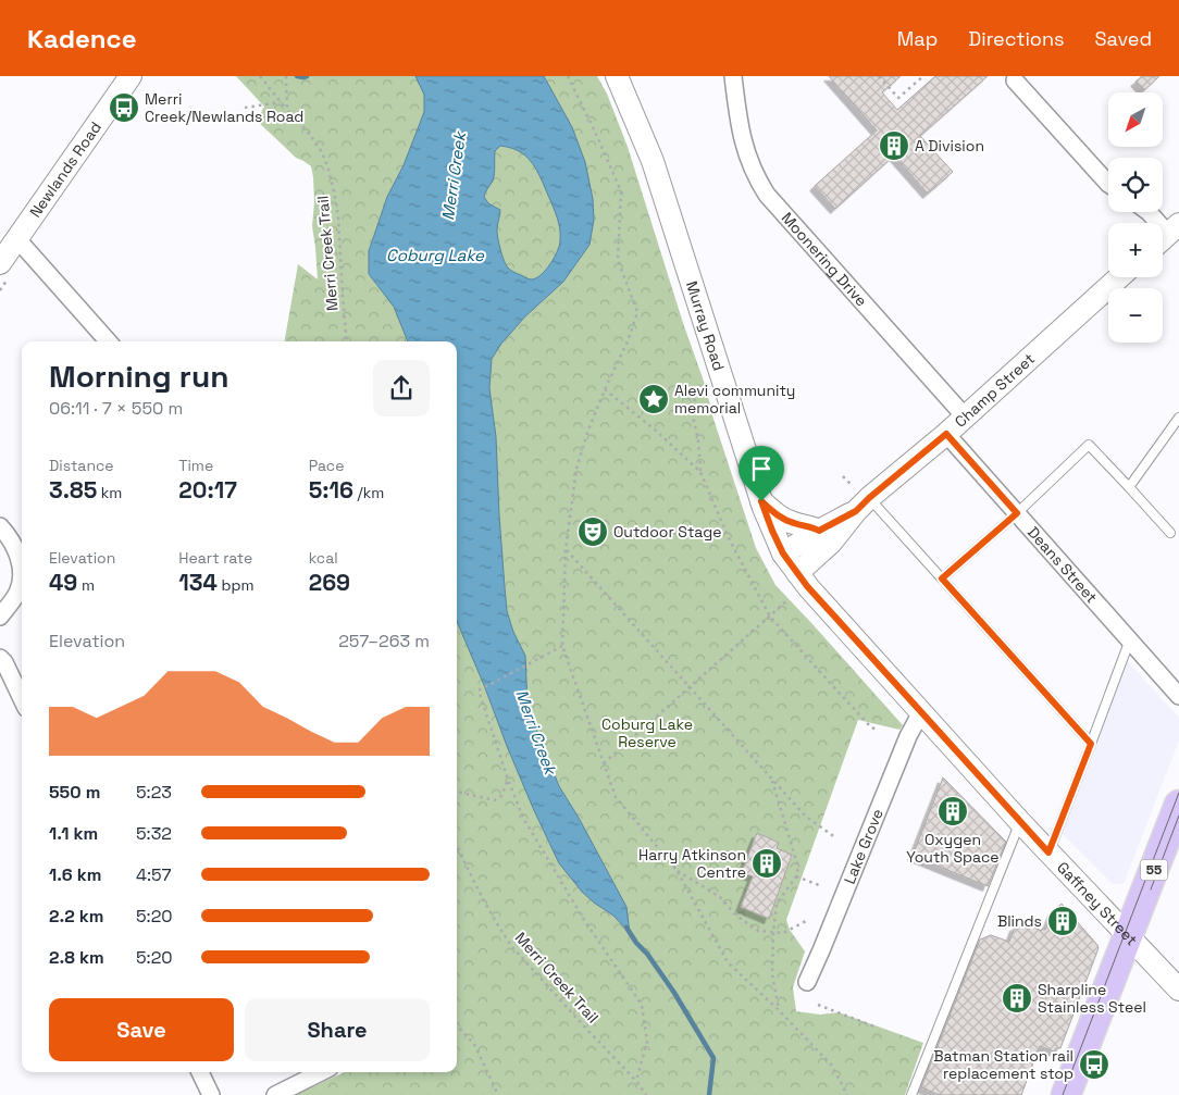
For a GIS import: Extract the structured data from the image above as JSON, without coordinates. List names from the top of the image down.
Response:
{
  "streets": {
    "highway": ["55"],
    "main road": [
      "Newlands Road",
      "Murray Road",
      "Champ Street",
      "Gaffney Street"
    ],
    "street": ["Moonering Drive", "Deans Street", "Lake Grove"],
    "path": ["Merri Creek Trail"]
  },
  "crossings": [
    ["Moonering Drive", "Champ Street"],
    ["Murray Road", "Champ Street"],
    ["Murray Road", "Gaffney Street"],
    ["Champ Street", "Deans Street"],
    ["Champ Street", "Gaffney Street"],
    ["Lake Grove", "Gaffney Street"],
    ["55", "Gaffney Street"]
  ],
  "water": ["Merri Creek", "Coburg Lake"],
  "parks": ["Coburg Lake Reserve"],
  "places": {
    "bus stop": ["Merri Creek/Newlands Road", "Batman Station rail replacement stop"],
    "building": [
      "A Division",
      "Oxygen Youth Space",
      "Harry Atkinson Centre",
      "Blinds",
      "Sharpline Stainless Steel"
    ],
    "place": ["Alevi community memorial"],
    "theatre": ["Outdoor Stage"]
  },
  "north": "bottom left",
  "page": {
    "header": "Kadence",
    "nav": ["Map", "Directions", "Saved"],
    "map_buttons": ["+", "−"],
    "heading": ["Morning run", "06:11 · 7 × 550 m"],
    "stats": [
      ["Distance", "3.85 km"],
      ["Time", "20:17"],
      ["Pace", "5:16 /km"],
      ["Elevation", "49 m"],
      ["Heart rate", "134 bpm"],
      ["kcal", "269"]
    ],
    "chart": ["Elevation", "257–263 m"],
    "list": [
      {
        "name": "550 m",
        "note": "5:23"
      },
      {
        "name": "1.1 km",
        "note": "5:32"
      },
      {
        "name": "1.6 km",
        "note": "4:57"
      },
      {
        "name": "2.2 km",
        "note": "5:20"
      },
      {
        "name": "2.8 km",
        "note": "5:20"
      }
    ],
    "buttons": ["Save", "Share"]
  }
}
